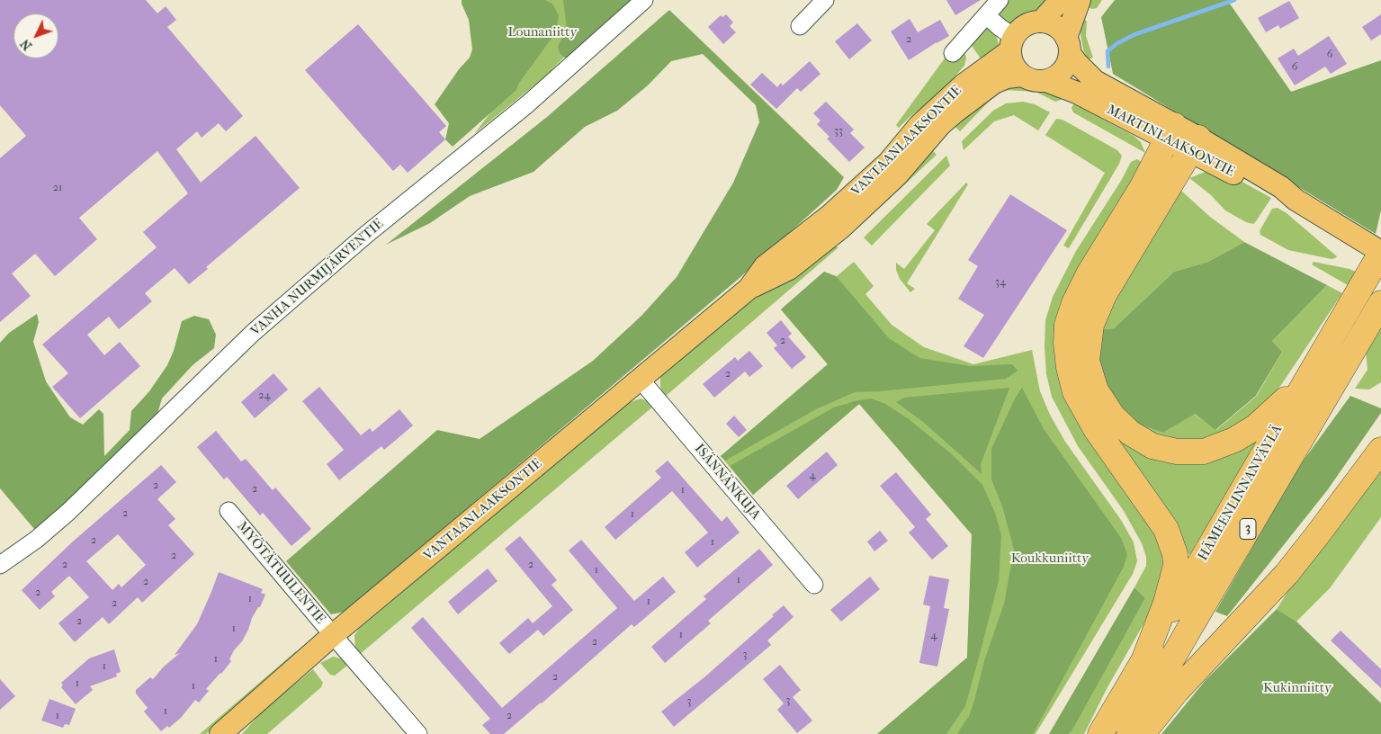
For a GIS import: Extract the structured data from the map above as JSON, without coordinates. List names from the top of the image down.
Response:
{
  "streets": {
    "highway": ["HÄMEENLINNANVÄYLÄ", "3"],
    "main road": ["VANTAANLAAKSONTIE", "MARTINLAAKSONTIE"],
    "street": ["VANHA NURMIJÄRVENTIE", "ISÄNNÄNKUJA", "MYÖTÄTUULENTIE"]
  },
  "crossings": [
    ["VANTAANLAAKSONTIE", "MARTINLAAKSONTIE"],
    ["VANTAANLAAKSONTIE", "ISÄNNÄNKUJA"],
    ["VANTAANLAAKSONTIE", "MYÖTÄTUULENTIE"],
    ["MARTINLAAKSONTIE", "HÄMEENLINNANVÄYLÄ"]
  ],
  "parks": ["Lounaniitty", "Koukkuniitty", "Kukinniitty"],
  "house_numbers": [
    "2",
    "6",
    "6",
    "33",
    "21",
    "34",
    "2",
    "2",
    "24",
    "4",
    "2",
    "2",
    "1",
    "2",
    "1",
    "2",
    "1",
    "2",
    "2",
    "2",
    "1",
    "1",
    "2",
    "2",
    "1",
    "1",
    "2",
    "2",
    "1",
    "1",
    "4",
    "2",
    "3",
    "1",
    "1",
    "2",
    "1",
    "1",
    "3",
    "3",
    "1",
    "1",
    "2"
  ],
  "north": "bottom left"
}
